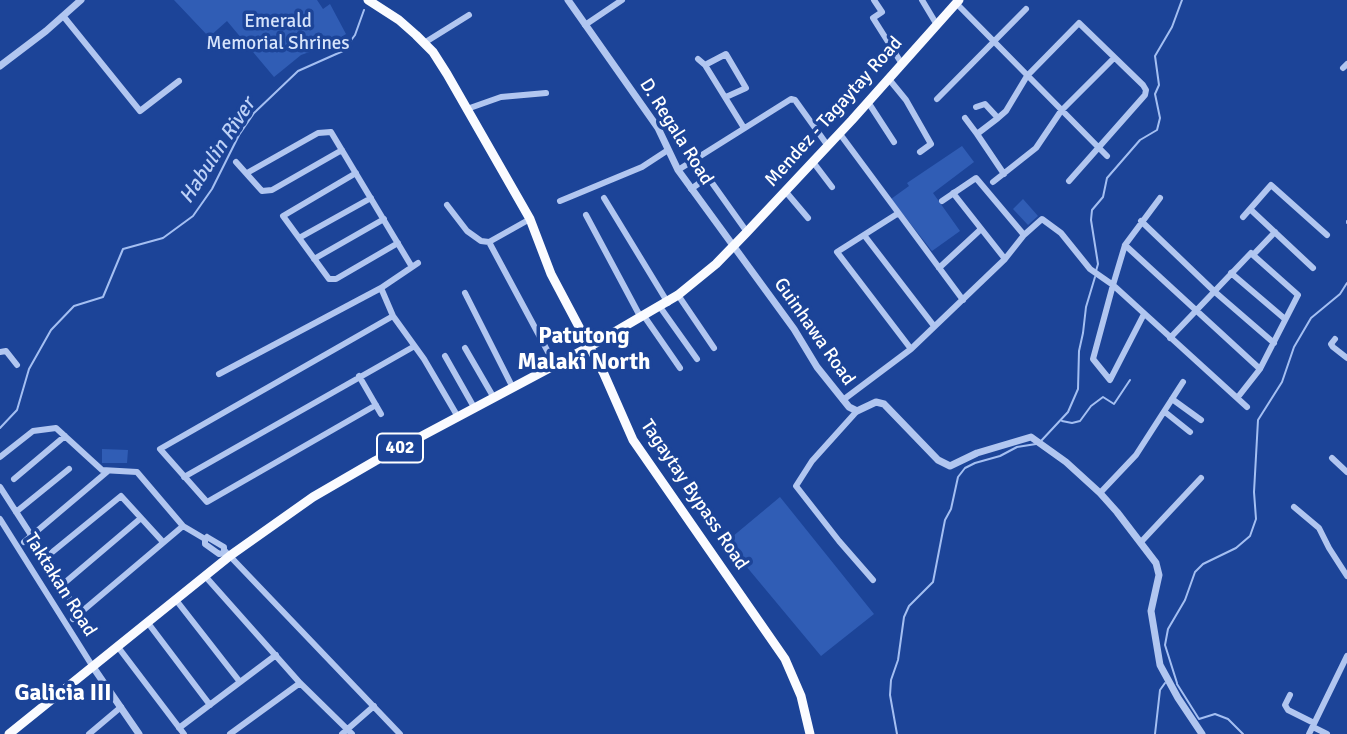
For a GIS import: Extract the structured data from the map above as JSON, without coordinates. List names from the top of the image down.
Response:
{
  "streets": {
    "main road": ["Mendez - Tagaytay Road", "402", "Tagaytay Bypass Road"],
    "street": ["D. Regala Road", "Guinhawa Road", "Taktakan Road"]
  },
  "crossings": [
    ["Mendez - Tagaytay Road", "D. Regala Road"],
    ["Mendez - Tagaytay Road", "Guinhawa Road"],
    ["Mendez - Tagaytay Road", "402"],
    ["D. Regala Road", "Guinhawa Road"],
    ["D. Regala Road", "402"],
    ["Guinhawa Road", "402"],
    ["402", "Tagaytay Bypass Road"],
    ["402", "Taktakan Road"]
  ],
  "districts": ["Patutong Malaki North", "Galicia III"],
  "water": ["Habulin River"],
  "parks": ["Emerald Memorial Shrines"]
}
